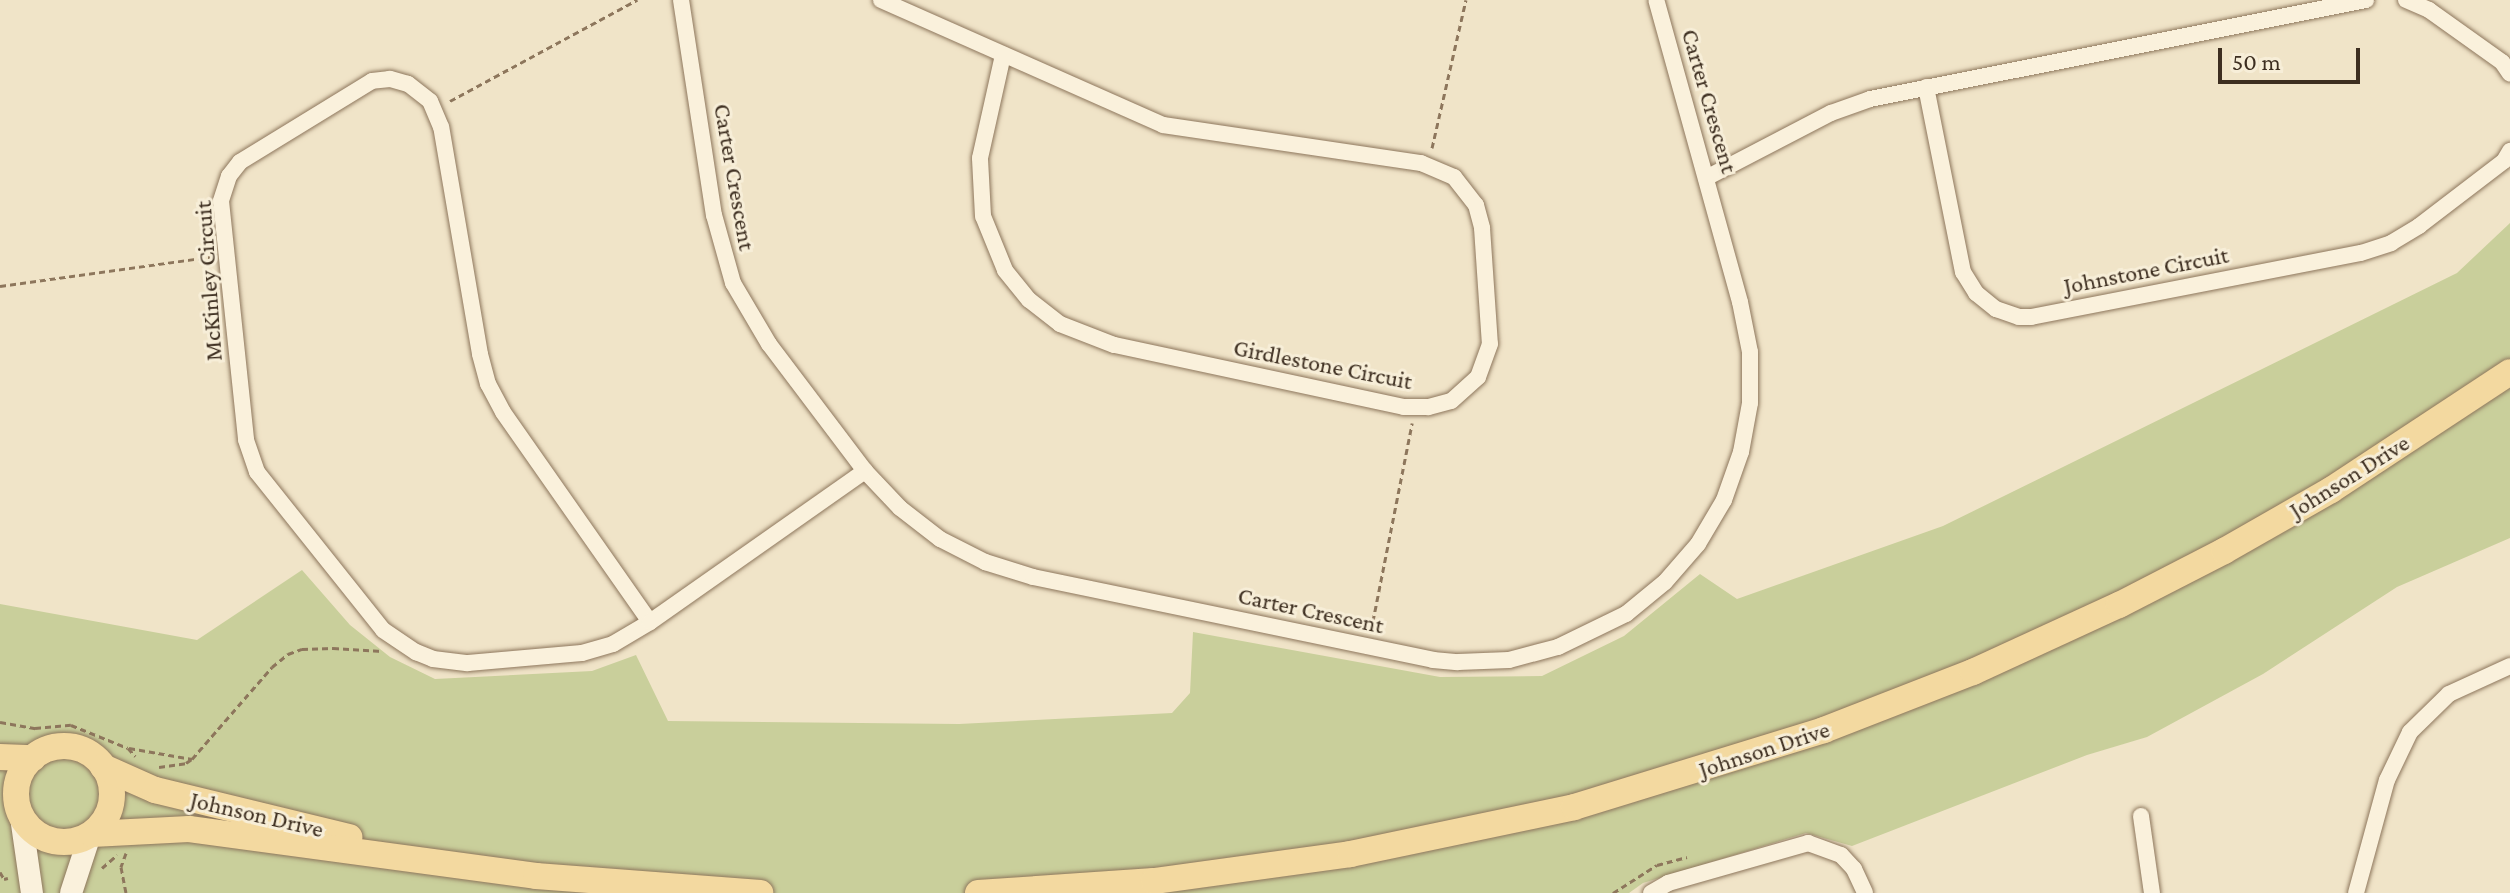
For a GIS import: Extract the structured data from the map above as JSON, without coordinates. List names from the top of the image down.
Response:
{
  "streets": {
    "main road": ["Johnson Drive"],
    "street": [
      "Carter Crescent",
      "Johnstone Circuit",
      "McKinley Circuit",
      "Girdlestone Circuit"
    ]
  },
  "crossings": [
    ["Carter Crescent", "McKinley Circuit"]
  ],
  "scale_bar": "50 m"
}
